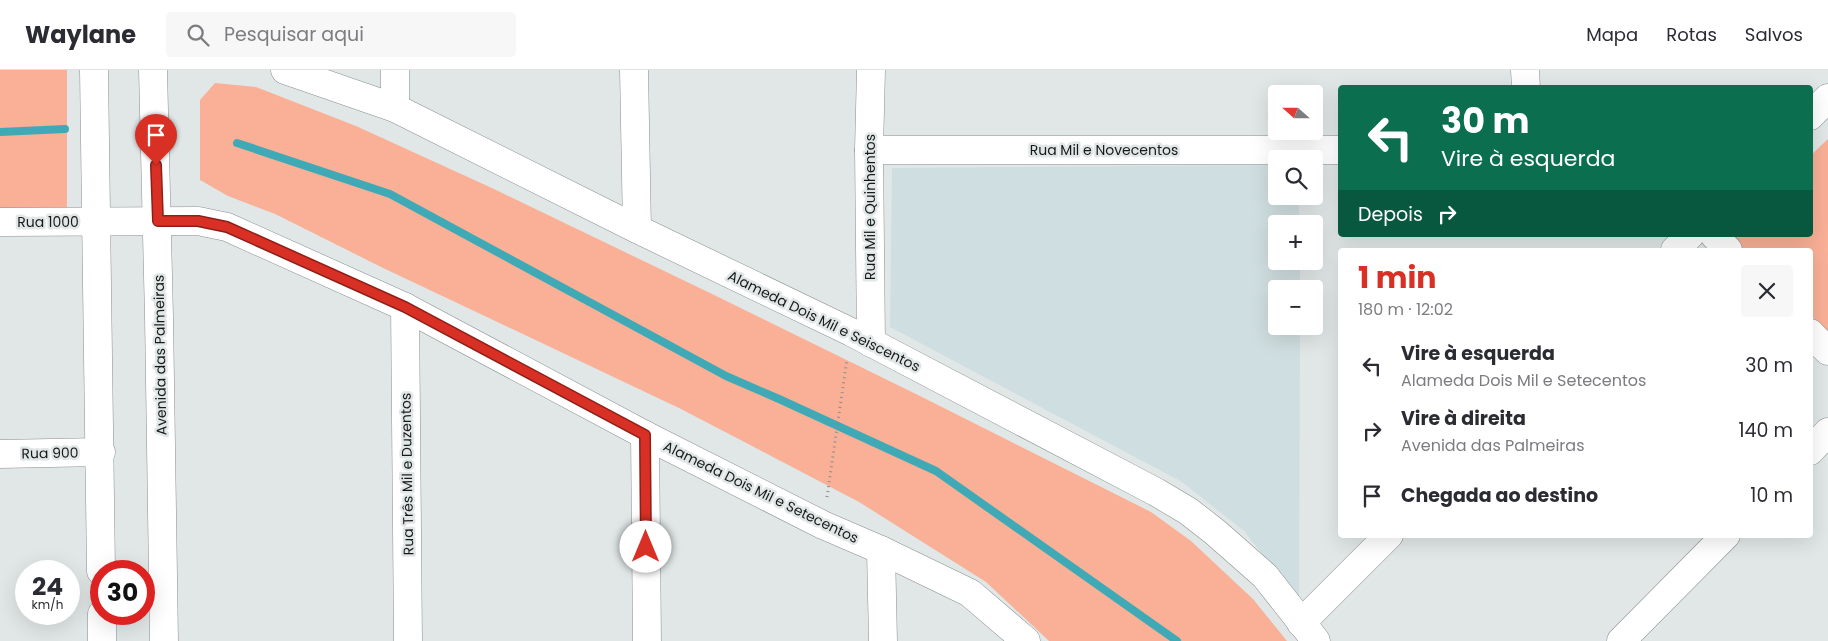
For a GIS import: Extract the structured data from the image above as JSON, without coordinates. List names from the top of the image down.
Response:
{
  "streets": {
    "street": [
      "Rua Mil e Novecentos",
      "Rua Mil e Quinhentos",
      "Rua 1000",
      "Alameda Dois Mil e Seiscentos",
      "Avenida das Palmeiras",
      "Rua 900",
      "Rua Três Mil e Duzentos",
      "Alameda Dois Mil e Setecentos"
    ]
  },
  "crossings": [
    ["Rua Mil e Novecentos", "Rua Mil e Quinhentos"],
    ["Rua Mil e Quinhentos", "Alameda Dois Mil e Seiscentos"],
    ["Rua 1000", "Avenida das Palmeiras"],
    ["Rua 1000", "Alameda Dois Mil e Setecentos"],
    ["Avenida das Palmeiras", "Alameda Dois Mil e Setecentos"],
    ["Rua Três Mil e Duzentos", "Alameda Dois Mil e Setecentos"]
  ],
  "north": "left",
  "page": {
    "header": "Waylane",
    "search": "Pesquisar aqui",
    "nav": ["Mapa", "Rotas", "Salvos"],
    "map_buttons": ["+", "−"],
    "turn": ["30 m", "Vire à esquerda"],
    "then": "Depois",
    "heading": ["1 min", "180 m · 12:02"],
    "list": [
      {
        "name": "Vire à esquerda",
        "note": "Alameda Dois Mil e Setecentos",
        "value": "30 m"
      },
      {
        "name": "Vire à direita",
        "note": "Avenida das Palmeiras",
        "value": "140 m"
      },
      {
        "name": "Chegada ao destino",
        "value": "10 m"
      }
    ],
    "speed": "24 km/h",
    "limit": "30"
  }
}
